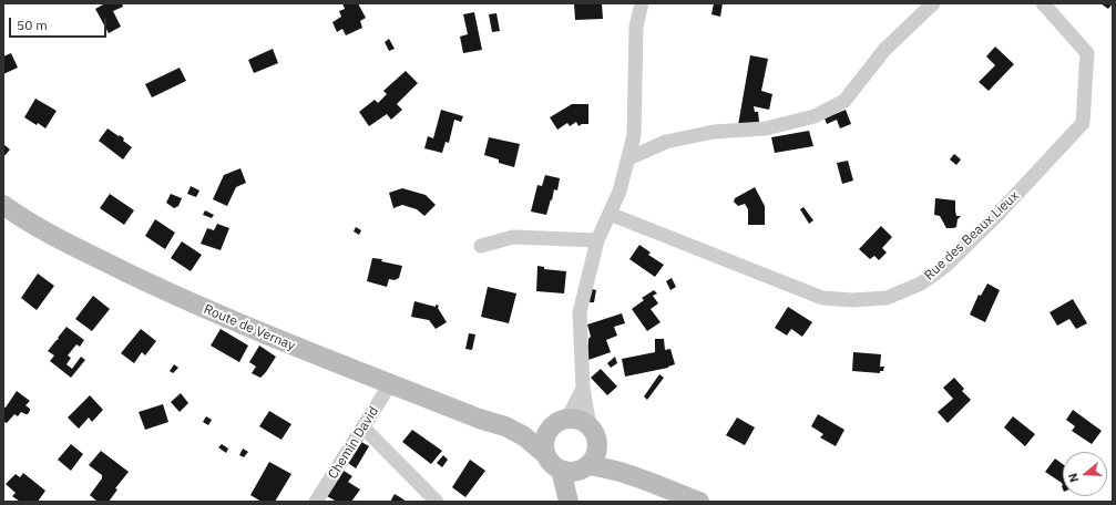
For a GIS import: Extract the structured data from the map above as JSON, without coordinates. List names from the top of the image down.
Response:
{
  "streets": {
    "street": ["Rue des Beaux Lieux", "Route de Vernay", "Chemin David"]
  },
  "crossings": [
    ["Route de Vernay", "Chemin David"]
  ],
  "scale_bar": "50 m",
  "north": "left"
}
